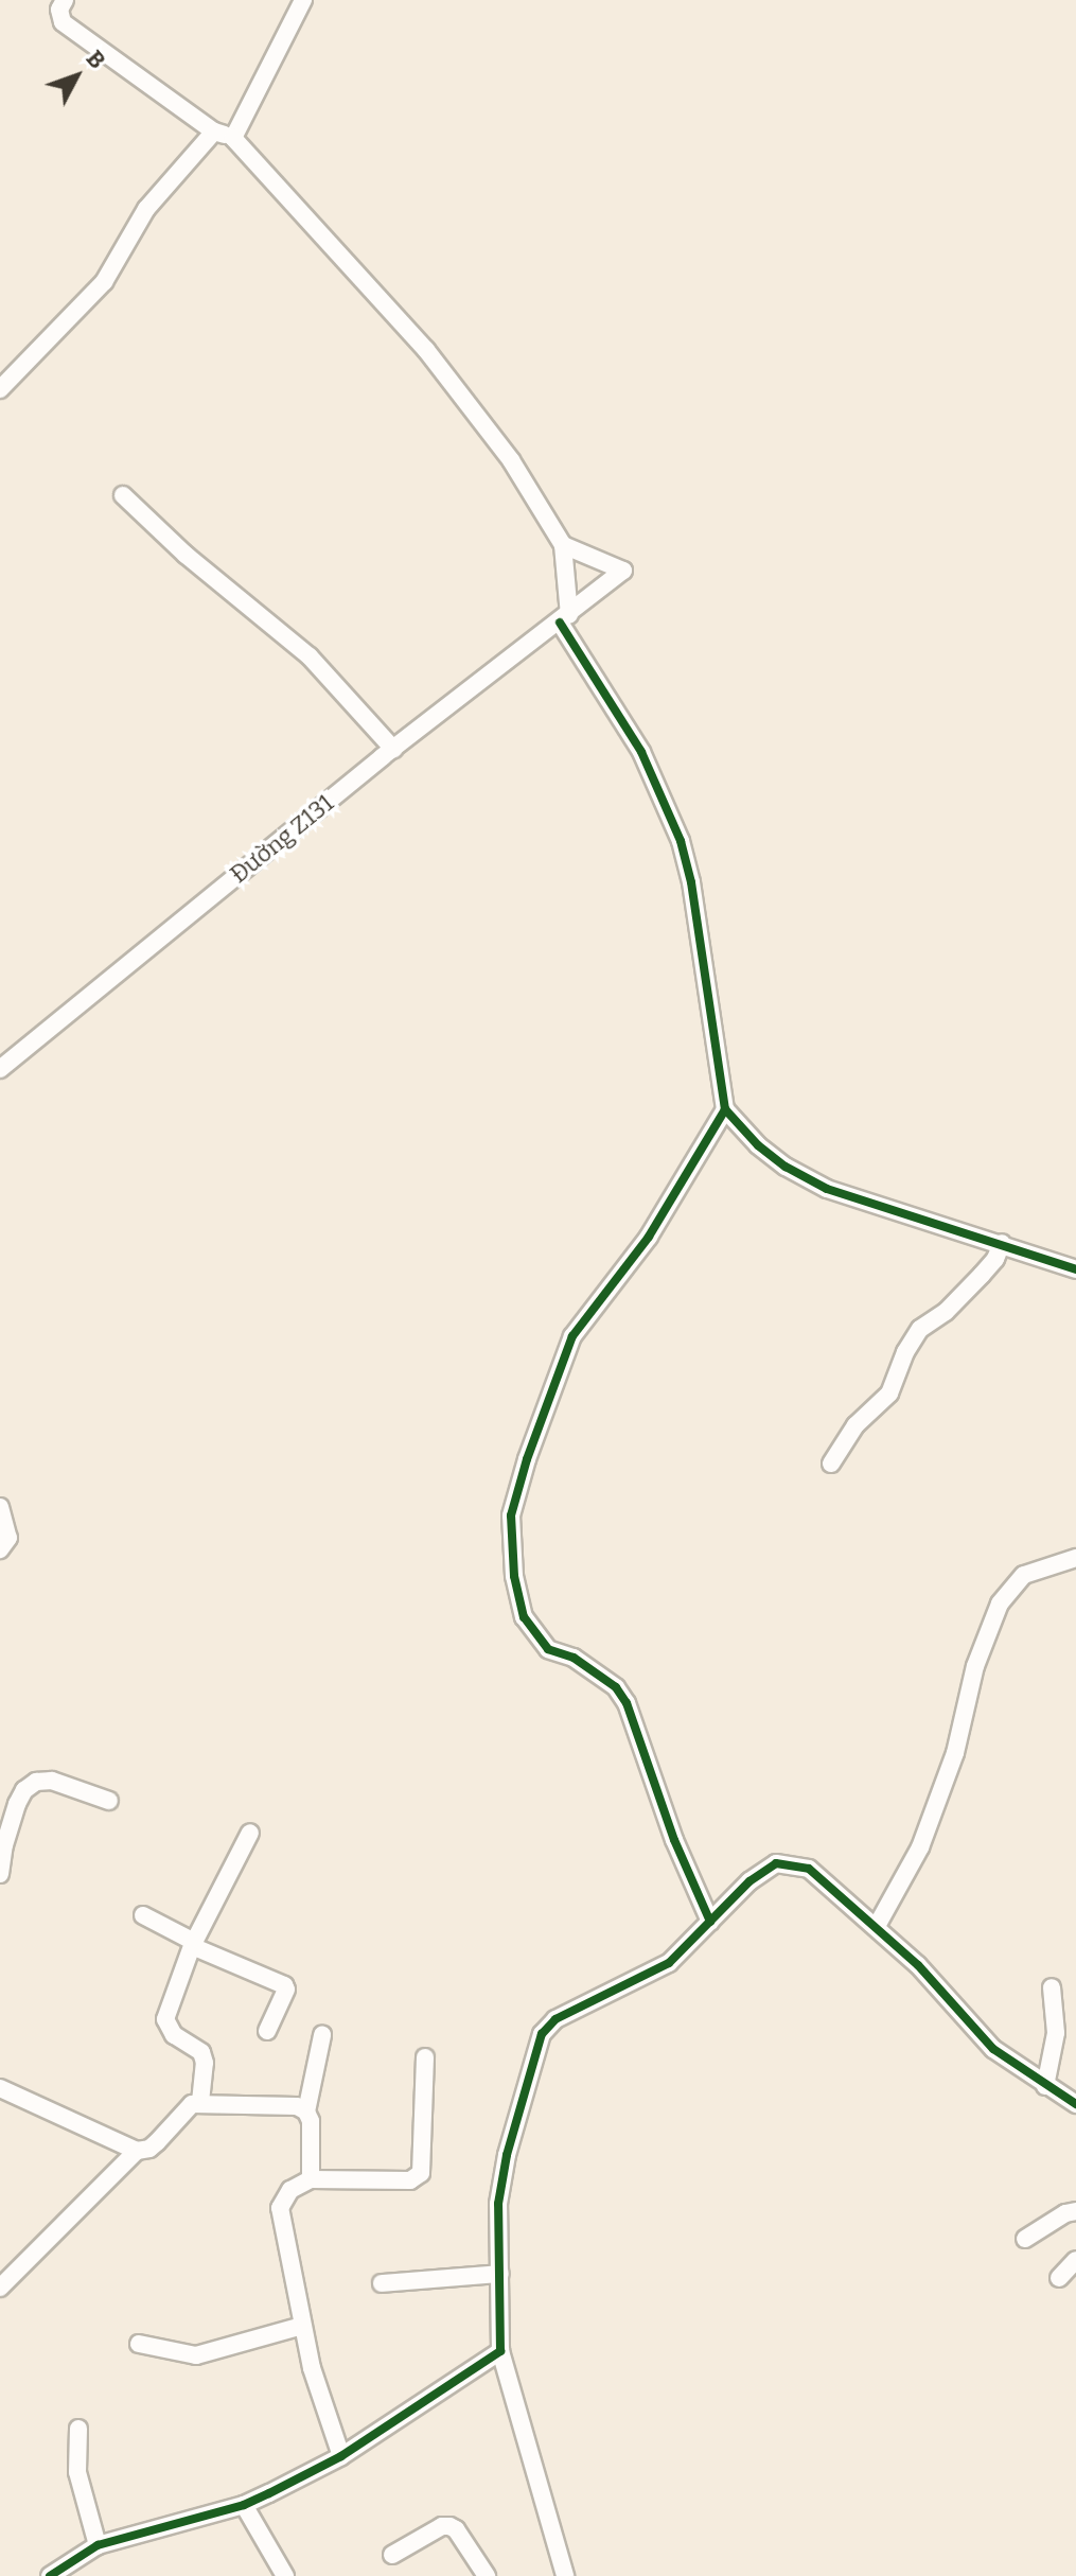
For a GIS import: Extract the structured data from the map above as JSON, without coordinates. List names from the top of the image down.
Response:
{
  "streets": {
    "street": ["Đường Z131"]
  },
  "north": "top right"
}
